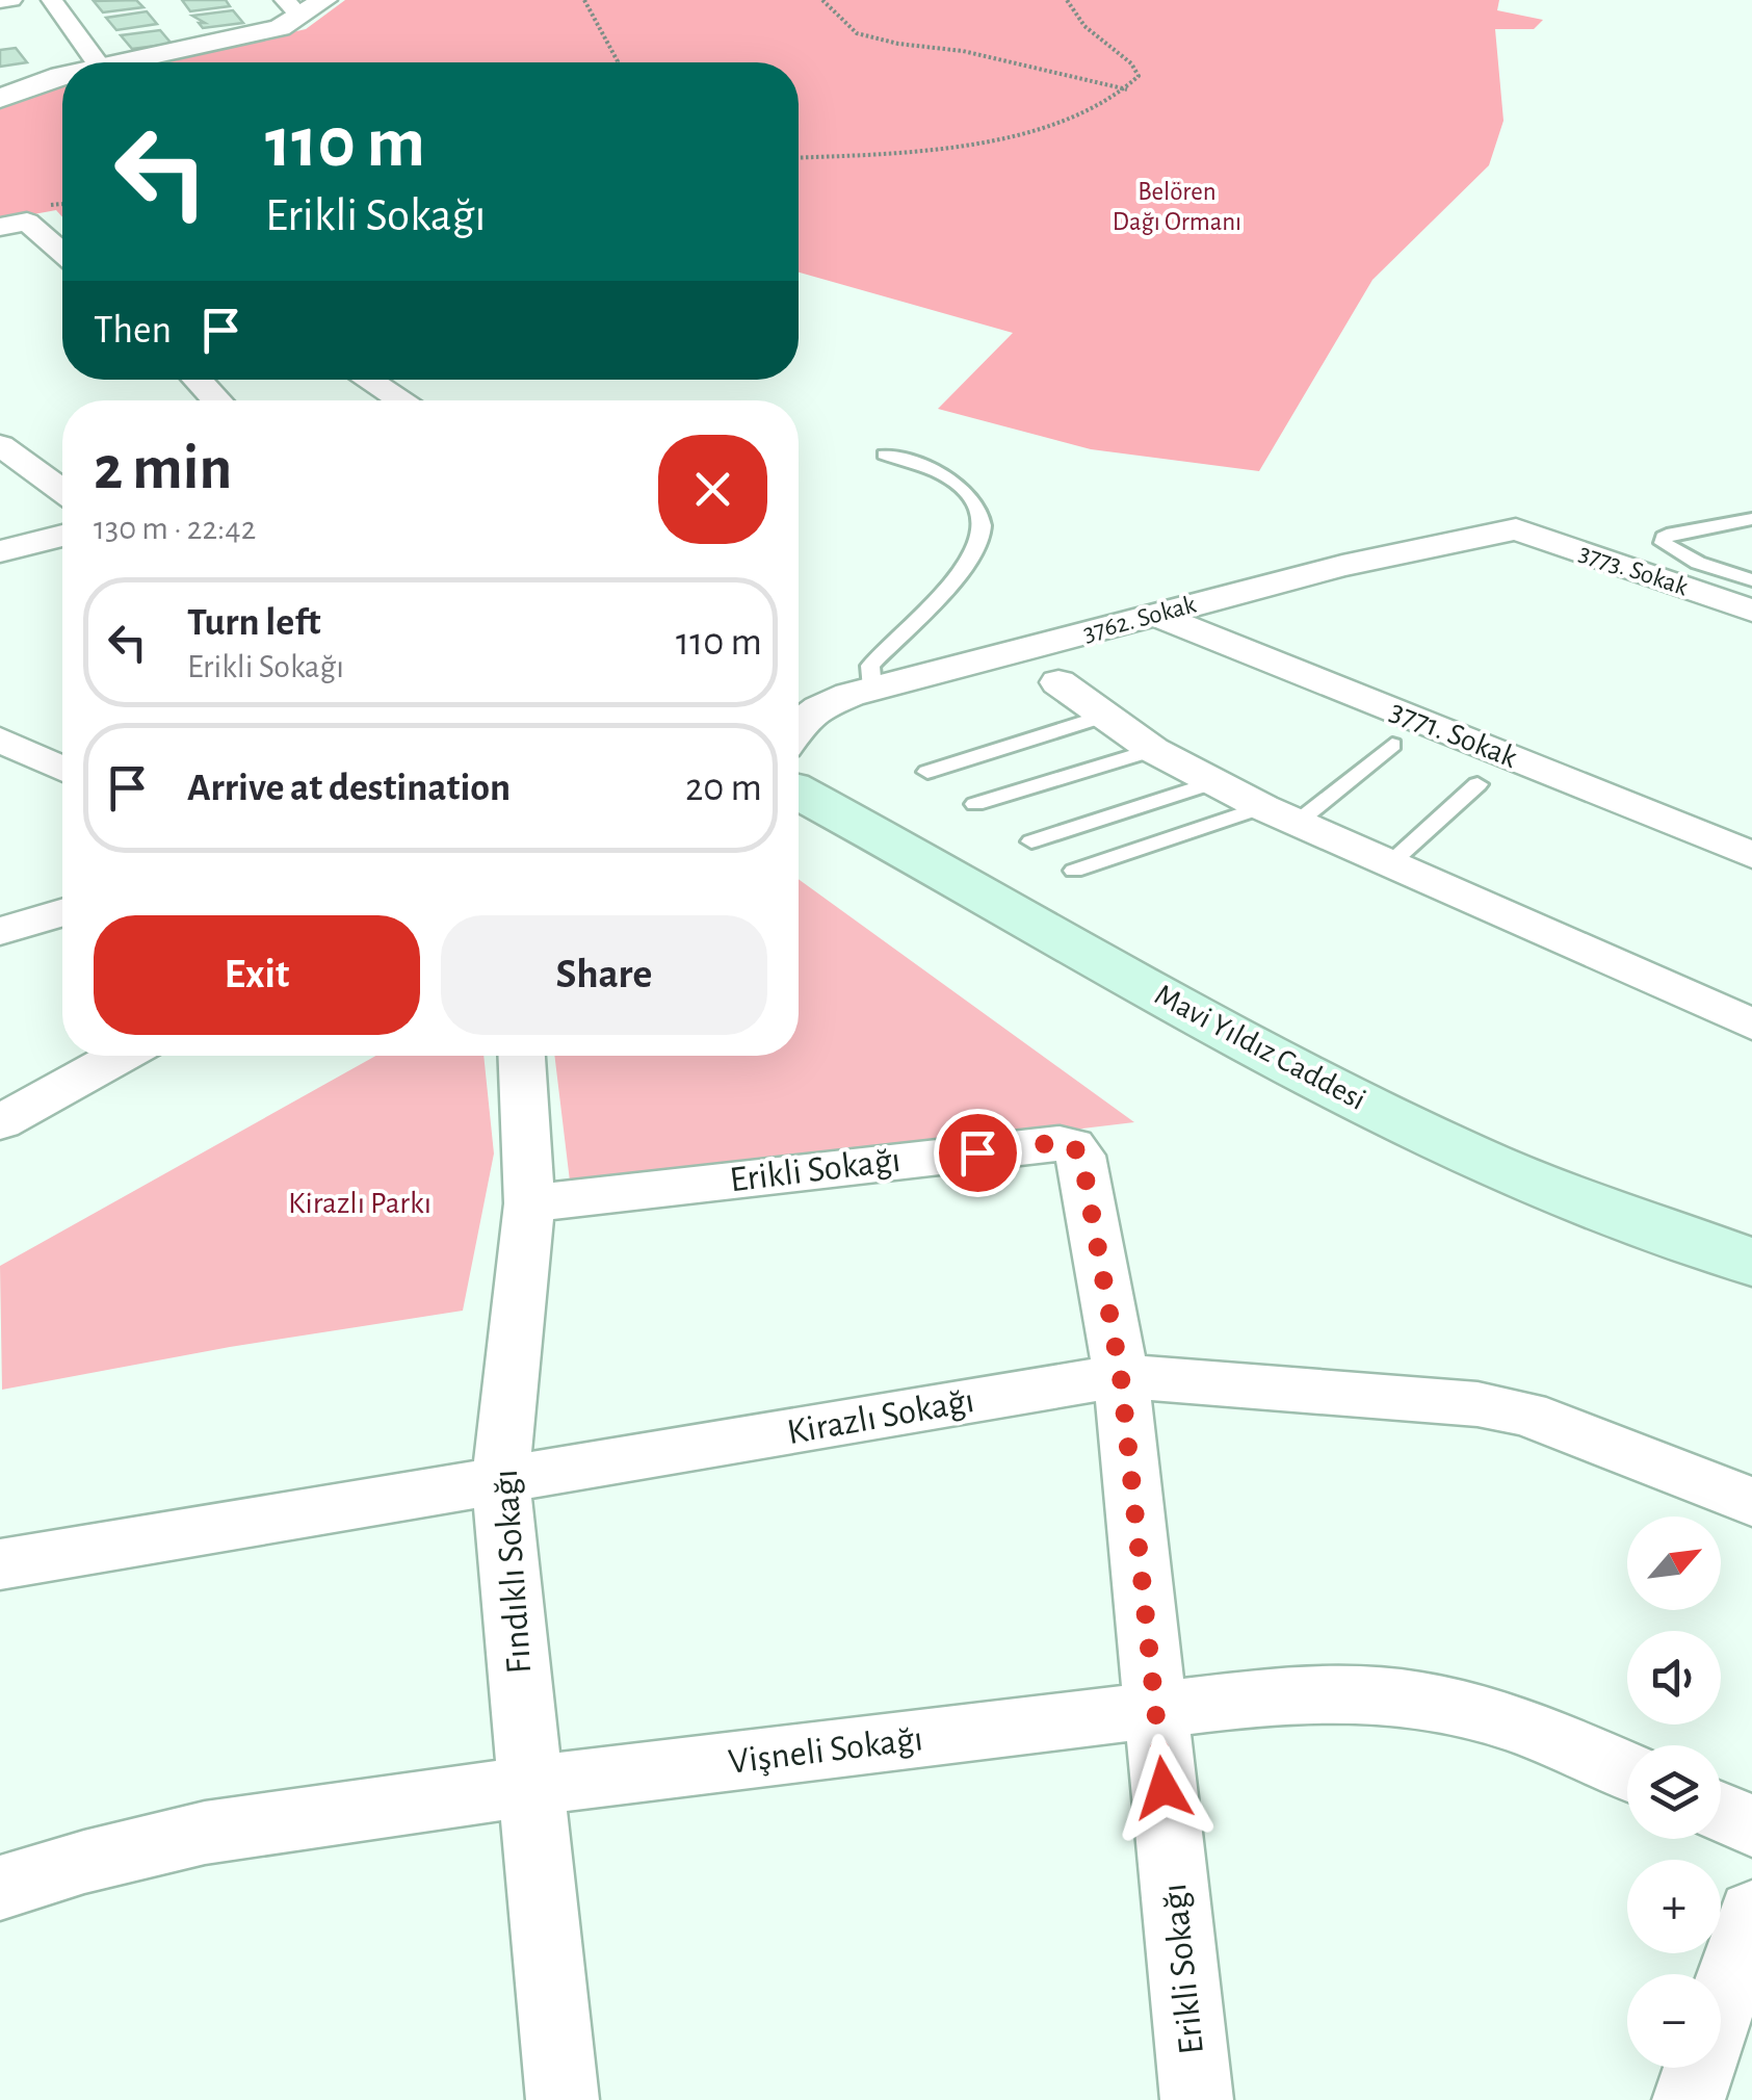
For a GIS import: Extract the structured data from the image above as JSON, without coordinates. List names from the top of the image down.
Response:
{
  "streets": {
    "main road": ["Mavi Yıldız Caddesi"],
    "street": [
      "3773. Sokak",
      "3762. Sokak",
      "3771. Sokak",
      "Erikli Sokağı",
      "Kirazlı Sokağı",
      "Fındıklı Sokağı",
      "Vişneli Sokağı"
    ]
  },
  "crossings": [
    ["3773. Sokak", "3762. Sokak"],
    ["3762. Sokak", "3771. Sokak"],
    ["Erikli Sokağı", "Kirazlı Sokağı"],
    ["Erikli Sokağı", "Fındıklı Sokağı"],
    ["Erikli Sokağı", "Vişneli Sokağı"],
    ["Kirazlı Sokağı", "Fındıklı Sokağı"],
    ["Fındıklı Sokağı", "Vişneli Sokağı"]
  ],
  "parks": ["Belören Dağı Ormanı", "Kirazlı Parkı"],
  "north": "top right",
  "page": {
    "turn": ["110 m", "Erikli Sokağı"],
    "then": "Then",
    "heading": ["2 min", "130 m · 22:42"],
    "list": [
      {
        "name": "Turn left",
        "note": "Erikli Sokağı",
        "value": "110 m"
      },
      {
        "name": "Arrive at destination",
        "value": "20 m"
      }
    ],
    "buttons": ["Exit", "Share"],
    "map_buttons": ["+", "−"]
  }
}
